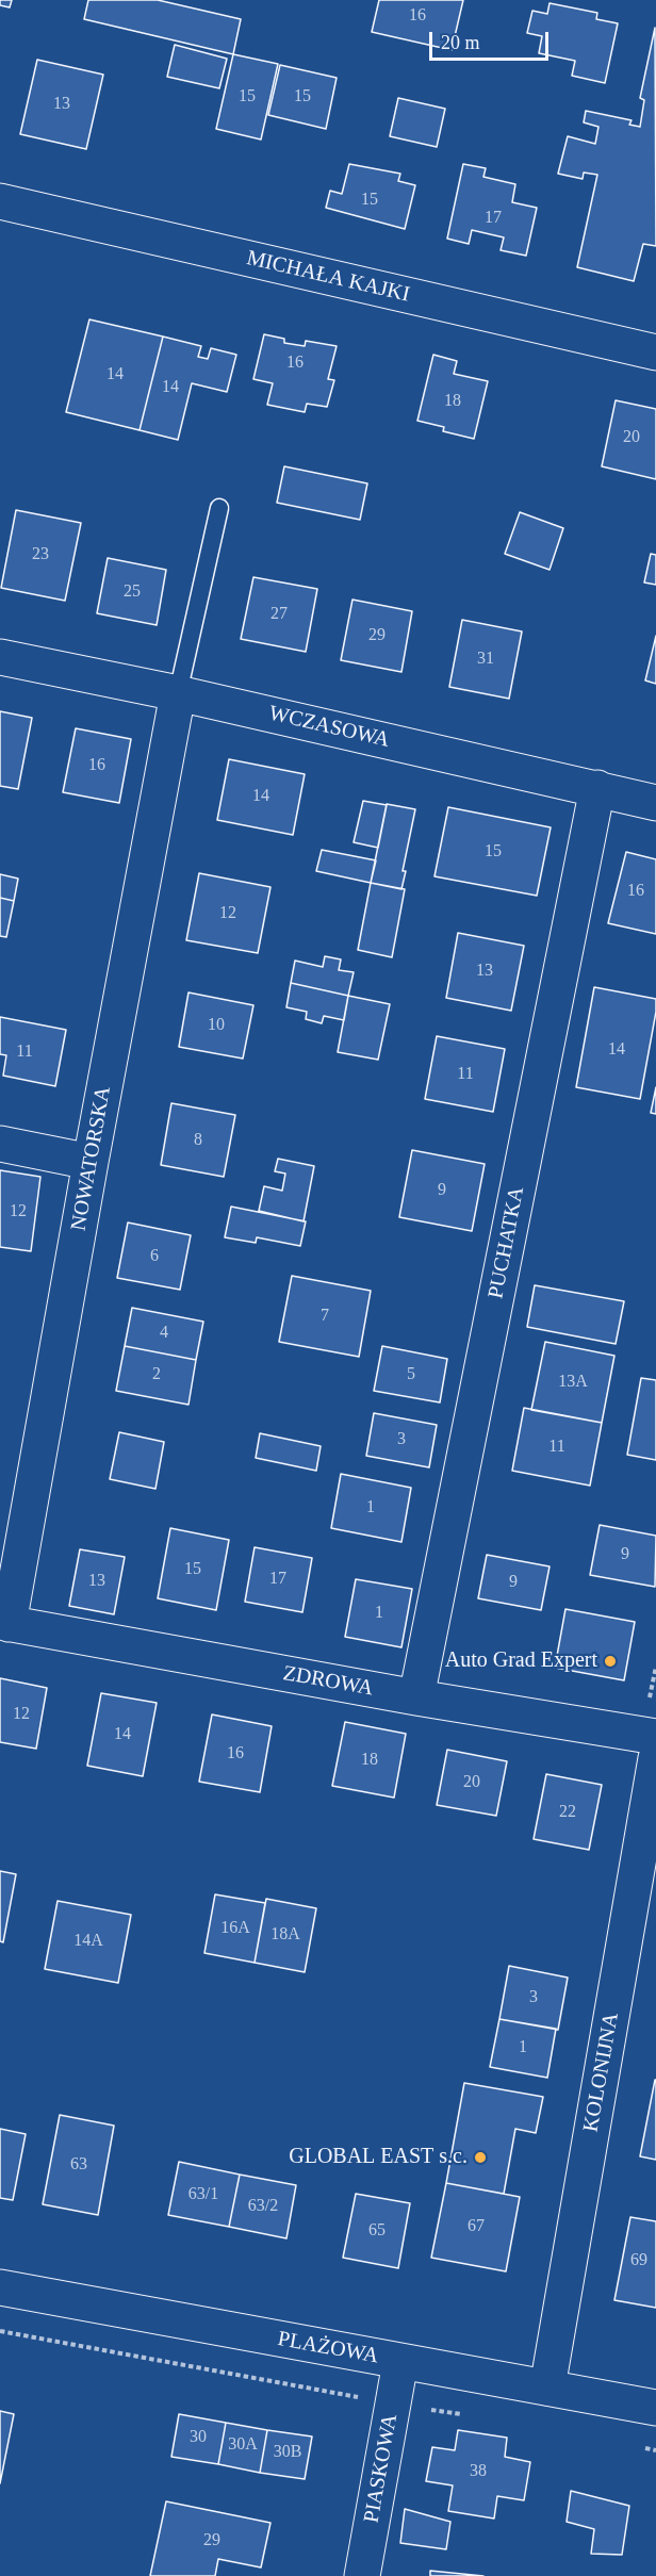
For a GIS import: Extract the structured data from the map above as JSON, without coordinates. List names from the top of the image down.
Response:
{
  "streets": {
    "street": [
      "MICHAŁA KAJKI",
      "WCZASOWA",
      "NOWATORSKA",
      "PUCHATKA",
      "ZDROWA",
      "KOLONIJNA",
      "PLAŻOWA",
      "PIASKOWA"
    ]
  },
  "crossings": [
    ["WCZASOWA", "NOWATORSKA"],
    ["WCZASOWA", "PUCHATKA"],
    ["NOWATORSKA", "ZDROWA"],
    ["PUCHATKA", "ZDROWA"],
    ["KOLONIJNA", "PLAŻOWA"],
    ["PLAŻOWA", "PIASKOWA"]
  ],
  "places": ["Auto Grad Expert", "GLOBAL EAST s.c."],
  "house_numbers": [
    "16",
    "15",
    "15",
    "13",
    "15",
    "17",
    "16",
    "14",
    "14",
    "18",
    "20",
    "23",
    "25",
    "27",
    "29",
    "31",
    "16",
    "14",
    "15",
    "16",
    "12",
    "13",
    "10",
    "14",
    "11",
    "11",
    "8",
    "9",
    "12",
    "6",
    "7",
    "4",
    "2",
    "5",
    "13A",
    "3",
    "11",
    "1",
    "9",
    "15",
    "17",
    "13",
    "9",
    "1",
    "12",
    "14",
    "16",
    "18",
    "20",
    "22",
    "16A",
    "18A",
    "14A",
    "3",
    "1",
    "63",
    "63/1",
    "63/2",
    "67",
    "65",
    "69",
    "30",
    "30A",
    "30B",
    "38",
    "29"
  ],
  "scale_bar": "20 m"
}
